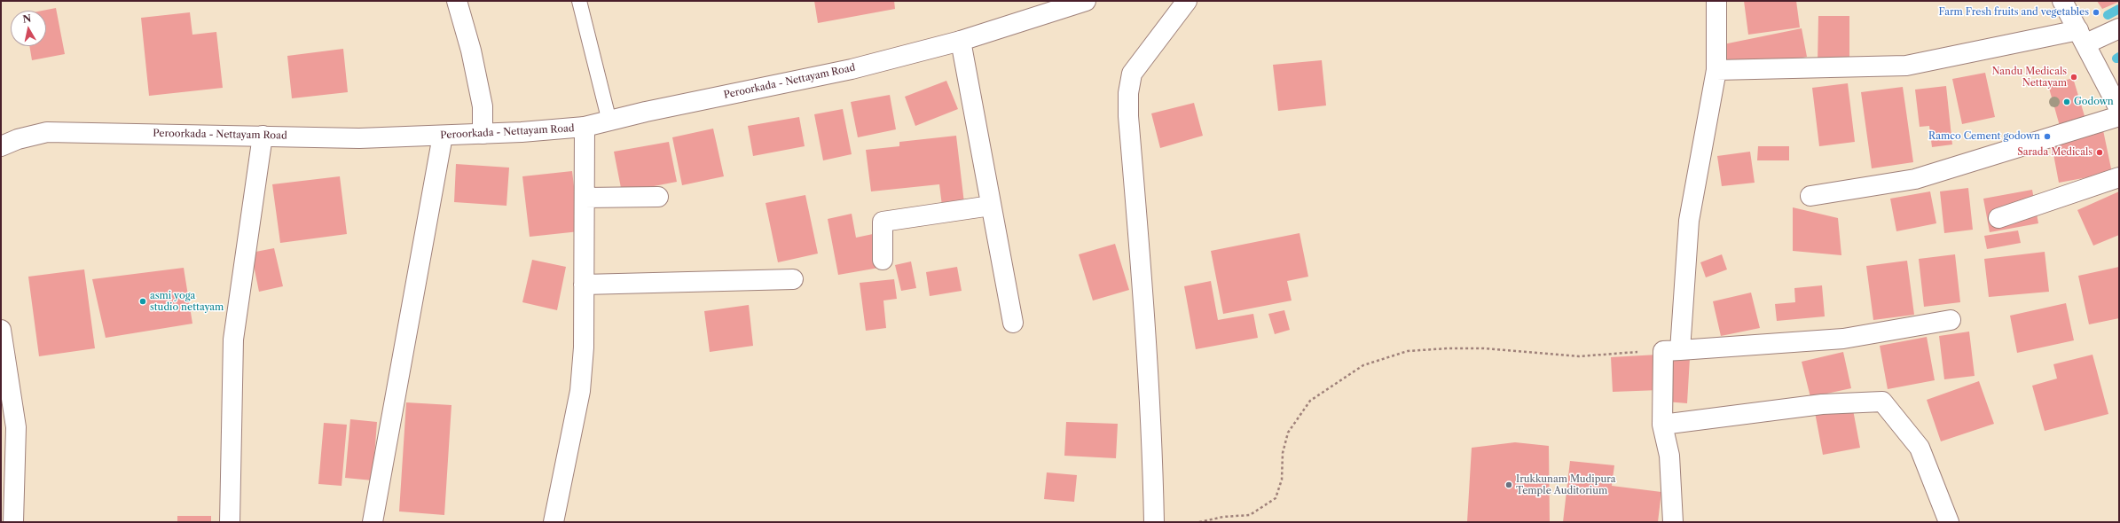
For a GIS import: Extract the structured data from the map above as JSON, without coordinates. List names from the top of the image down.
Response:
{
  "streets": {
    "street": ["Peroorkada - Nettayam Road"]
  },
  "places": [
    "Farm Fresh fruits and vegetables",
    "Nandu Medicals Nettayam",
    "Godown",
    "Ramco Cement godown",
    "Sarada Medicals",
    "asmi yoga studio nettayam",
    "Irukkunam Mudipura Temple Auditorium"
  ],
  "north": "top"
}
